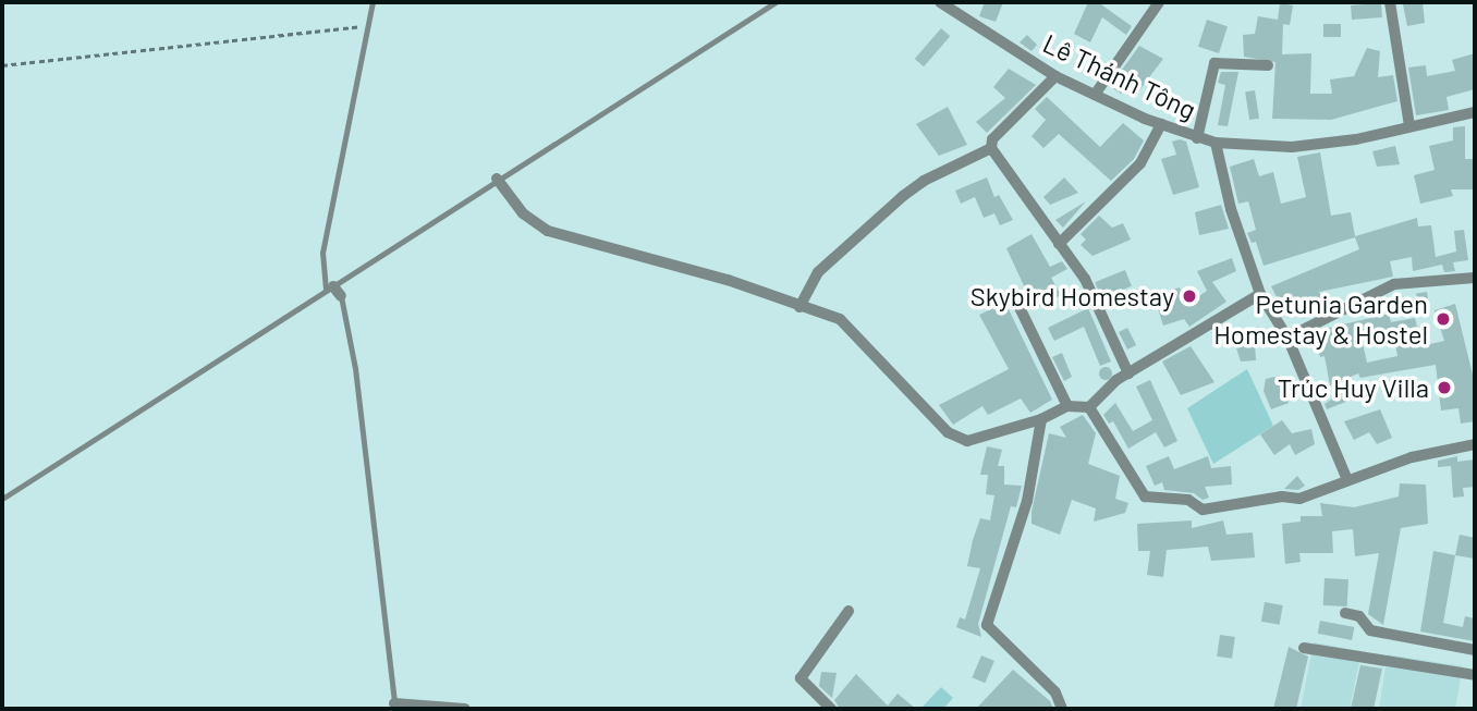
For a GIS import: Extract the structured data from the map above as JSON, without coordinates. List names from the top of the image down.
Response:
{
  "streets": {
    "street": ["Lê Thánh Tông"]
  },
  "places": ["Skybird Homestay", "Petunia Garden Homestay & Hostel", "Trúc Huy Villa"]
}
